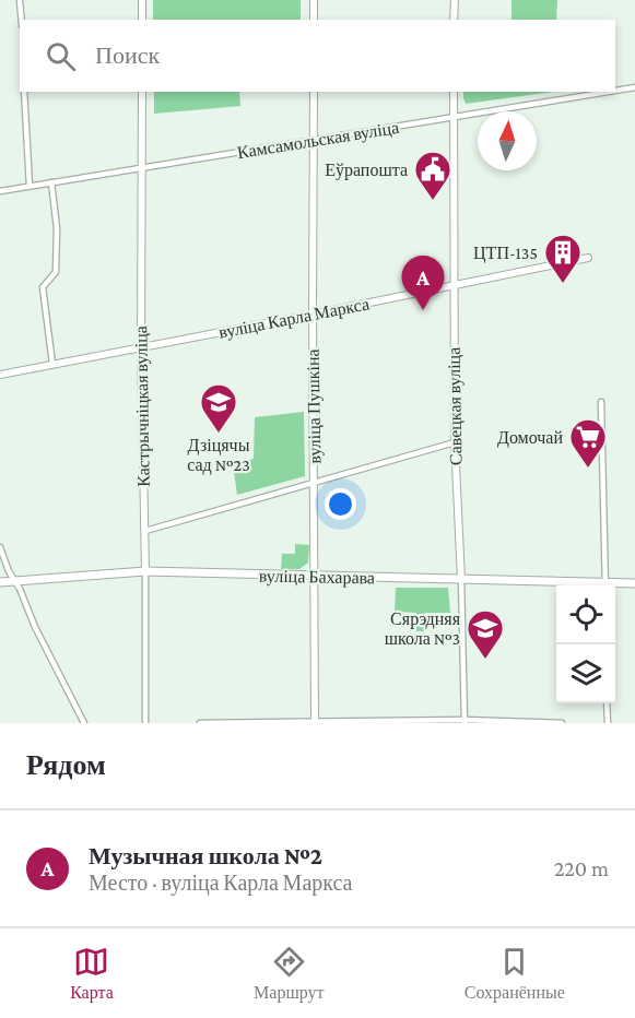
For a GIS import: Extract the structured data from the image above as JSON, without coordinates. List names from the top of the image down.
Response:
{
  "streets": {
    "main road": [
      "вуліца Карла Маркса",
      "Кастрычніцкая вуліца",
      "вуліца Пушкіна",
      "Савецкая вуліца",
      "вуліца Бахарава"
    ],
    "street": ["Камсамольская вуліца"]
  },
  "crossings": [
    ["Камсамольская вуліца", "Кастрычніцкая вуліца"],
    ["Камсамольская вуліца", "вуліца Пушкіна"],
    ["Камсамольская вуліца", "Савецкая вуліца"],
    ["вуліца Карла Маркса", "Кастрычніцкая вуліца"],
    ["вуліца Карла Маркса", "вуліца Пушкіна"],
    ["вуліца Карла Маркса", "Савецкая вуліца"],
    ["Кастрычніцкая вуліца", "вуліца Бахарава"],
    ["вуліца Пушкіна", "вуліца Бахарава"],
    ["Савецкая вуліца", "вуліца Бахарава"]
  ],
  "places": {
    "public building": ["Еўрапошта"],
    "building": ["ЦТП-135"],
    "school or university": ["Дзіцячы сад №23", "Сярэдняя школа №3"],
    "supermarket": ["Домочай"]
  },
  "north": "top",
  "page": {
    "search": "Поиск",
    "pins": "A",
    "heading": "Рядом",
    "list": [
      {
        "mark": "A",
        "name": "Музычная школа №2",
        "note": "Место · вуліца Карла Маркса",
        "value": "220 m"
      }
    ],
    "nav": ["Карта", "Маршрут", "Сохранённые"]
  }
}
